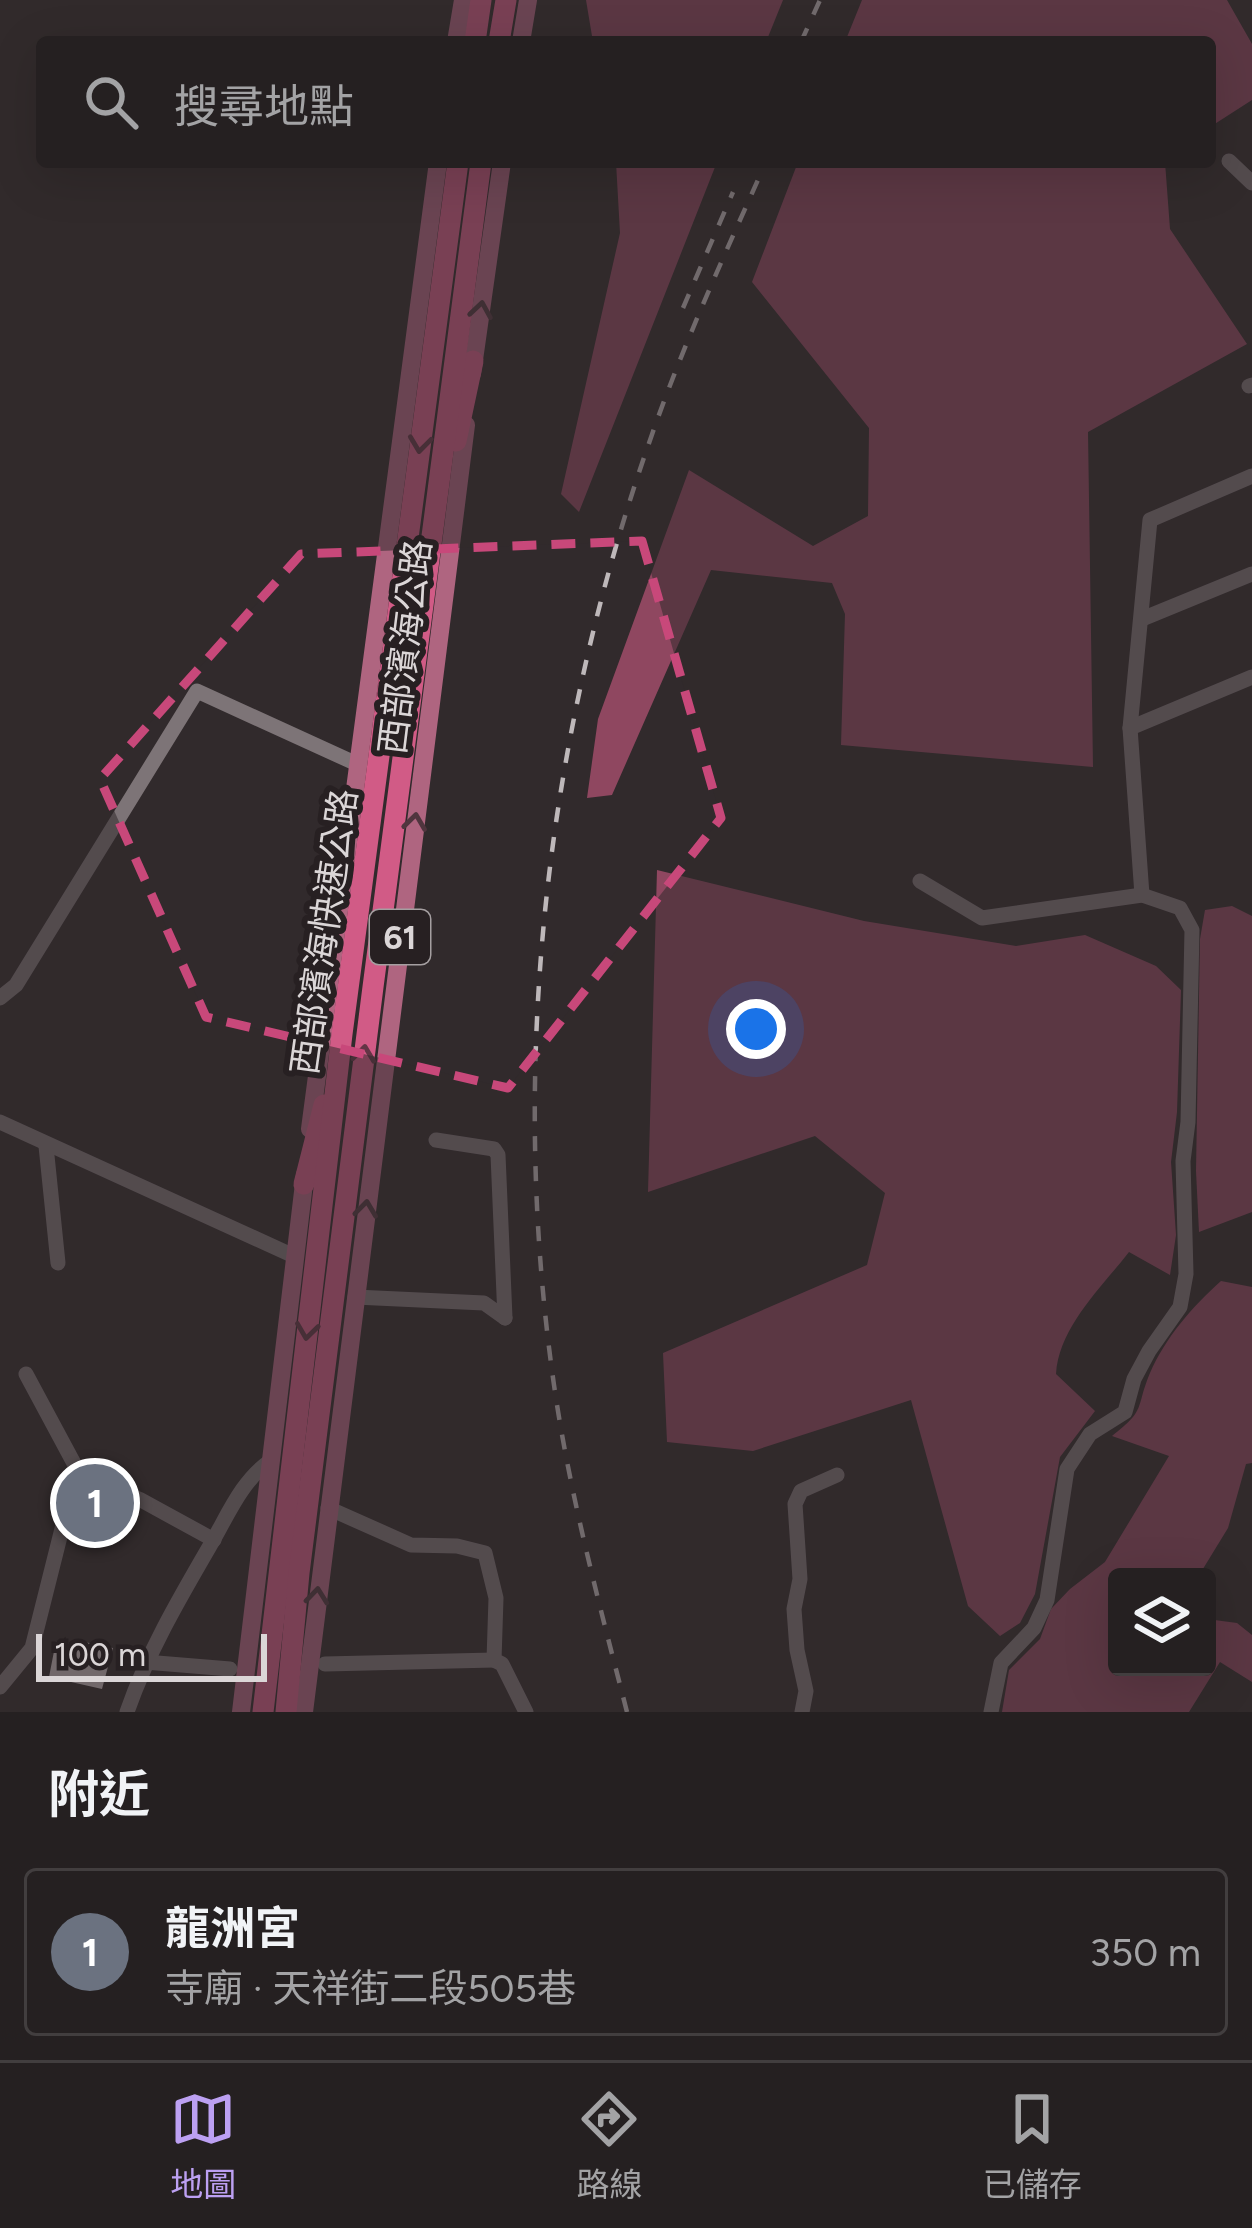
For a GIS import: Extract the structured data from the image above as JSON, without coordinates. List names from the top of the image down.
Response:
{
  "streets": {
    "highway": ["西部濱海快速公路", "61"],
    "main road": ["西部濱海公路"]
  },
  "scale_bar": "100 m",
  "page": {
    "search": "搜尋地點",
    "pins": "1",
    "scale": "100 m",
    "heading": "附近",
    "list": [
      {
        "mark": "1",
        "name": "龍洲宮",
        "note": "寺廟 · 天祥街二段505巷",
        "value": "350 m"
      }
    ],
    "nav": ["地圖", "路線", "已儲存"]
  }
}
